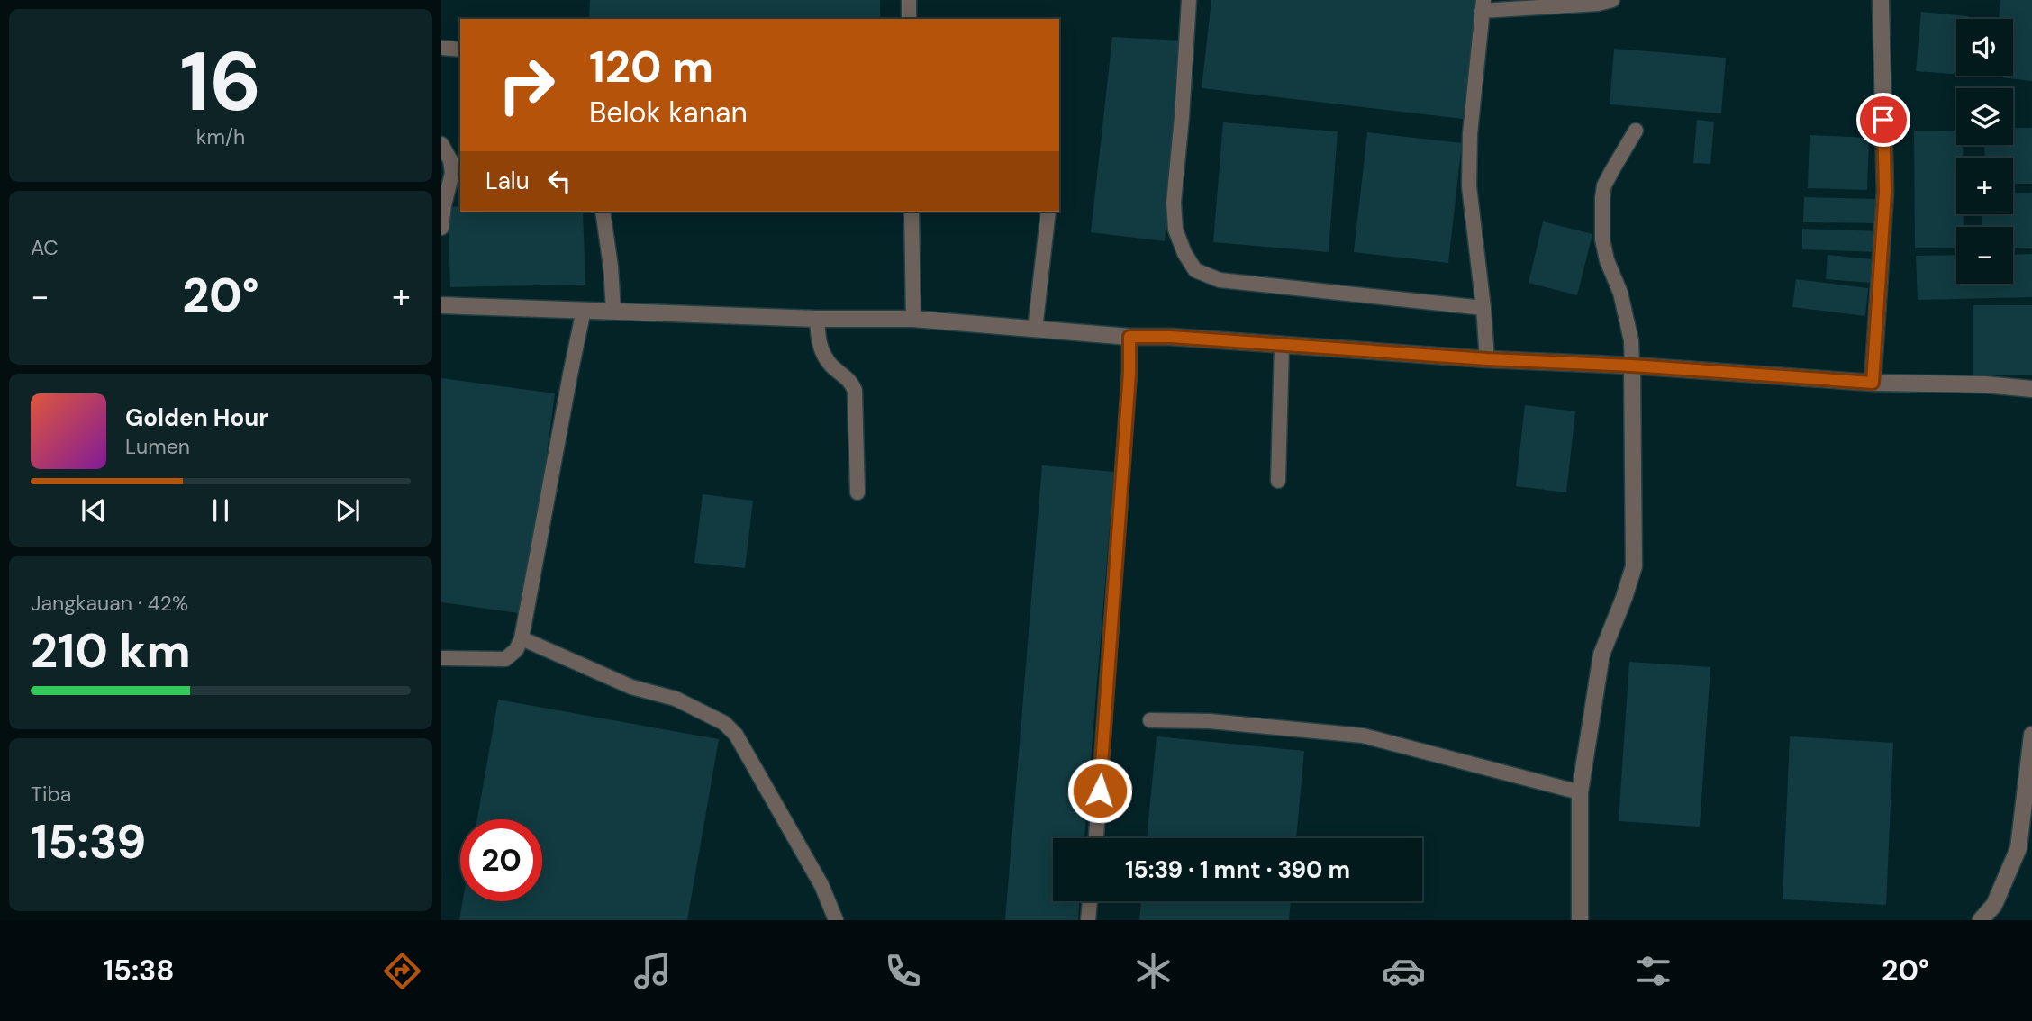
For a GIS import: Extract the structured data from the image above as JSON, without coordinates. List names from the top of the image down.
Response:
{
  "page": {
    "tile": [
      ["16", "km/h"],
      "AC",
      ["Jangkauan · 42%", "210 km"],
      ["Tiba", "15:39"]
    ],
    "map_buttons": ["+", "−"],
    "turn": ["120 m", "Belok kanan"],
    "then": "Lalu",
    "heat": ["−", "20°", "+"],
    "song": ["Golden Hour", "Lumen"],
    "limit": "20",
    "trip": "15:39 · 1 mnt · 390 m",
    "tabs": ["15:38", "20°"]
  }
}
